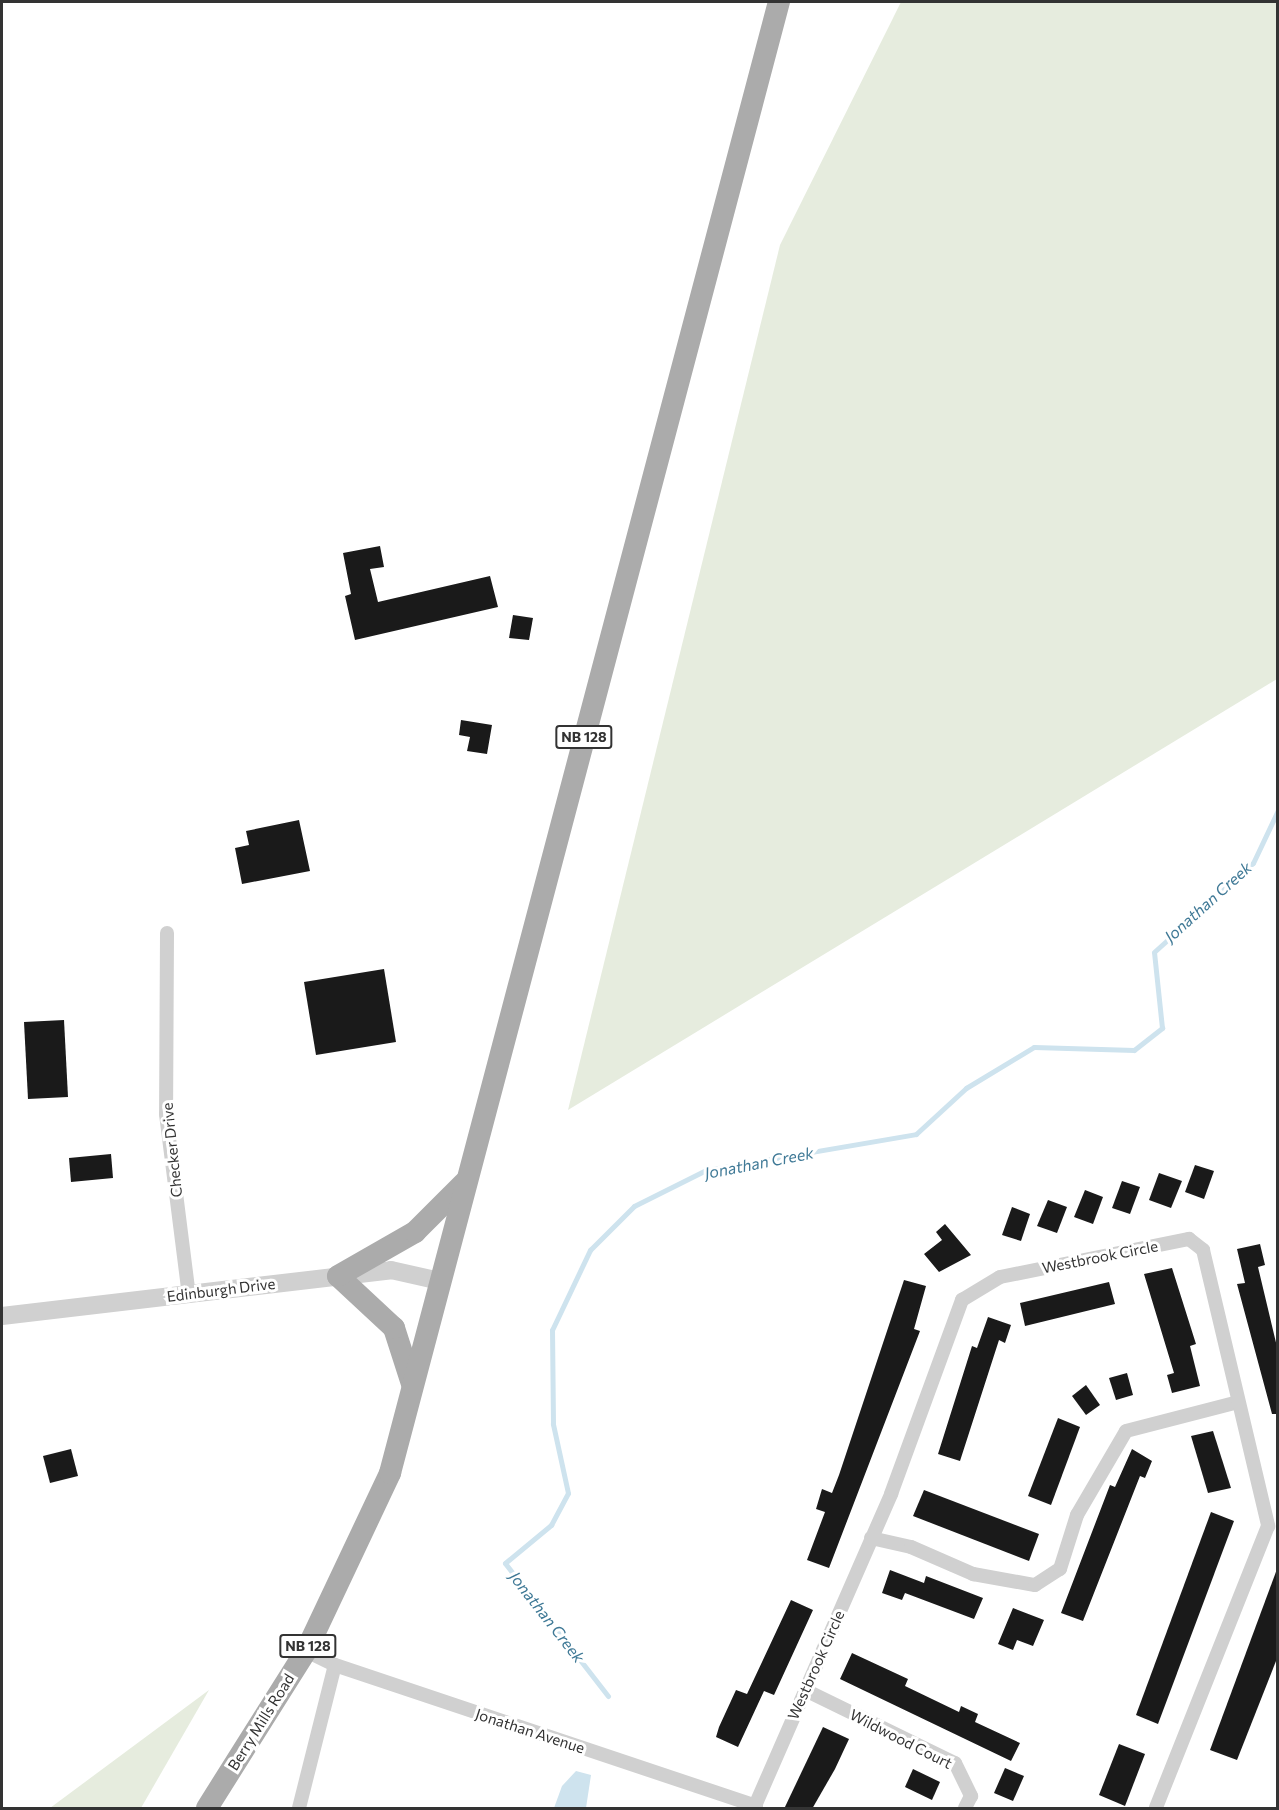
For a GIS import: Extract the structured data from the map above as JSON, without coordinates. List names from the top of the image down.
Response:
{
  "streets": {
    "main road": ["NB 128", "Berry Mills Road"],
    "street": [
      "Checker Drive",
      "Westbrook Circle",
      "Edinburgh Drive",
      "Jonathan Avenue",
      "Wildwood Court"
    ]
  },
  "crossings": [
    ["NB 128", "Edinburgh Drive"],
    ["NB 128", "Berry Mills Road"],
    ["Checker Drive", "Edinburgh Drive"],
    ["Westbrook Circle", "Jonathan Avenue"],
    ["Westbrook Circle", "Wildwood Court"],
    ["Berry Mills Road", "Jonathan Avenue"]
  ],
  "water": ["Jonathan Creek"]
}
